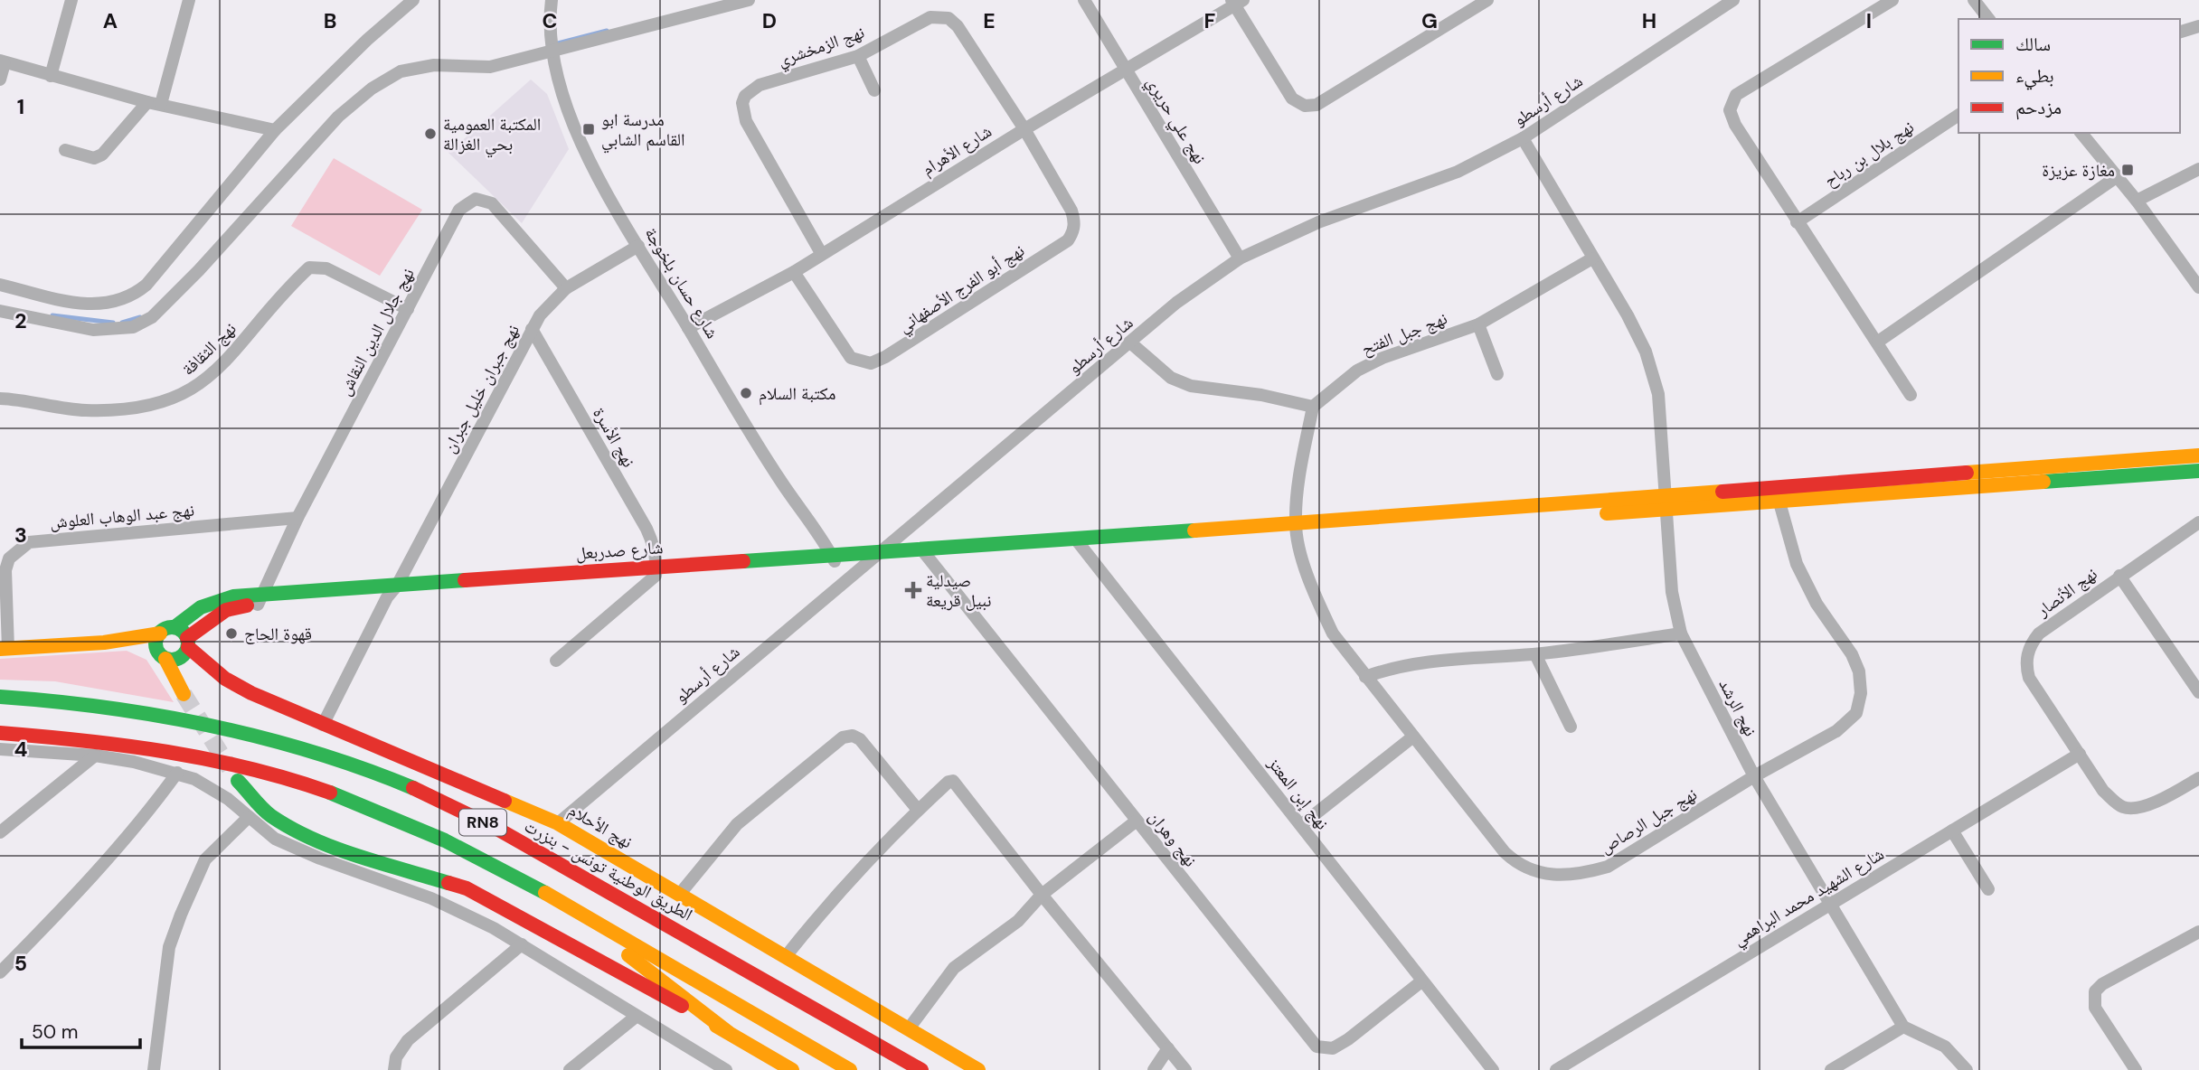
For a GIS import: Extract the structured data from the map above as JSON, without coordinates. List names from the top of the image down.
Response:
{
  "streets": {
    "main road": [
      "شارع صدربعل",
      "RN8",
      "نهج الأحلام",
      "الطريق الوطنية تونس - بنزرت"
    ],
    "street": [
      "نهج الزمخشري",
      "شارع أرسطو",
      "نهج علي حريري",
      "شارع الأهرام",
      "نهج بلال بن رباح",
      "شارع حسان بلخوجة",
      "نهج أبو الفرج الأصفهاني",
      "نهج جلال الدين النقاش",
      "نهج جبل الفتح",
      "نهج الثقافة",
      "نهج جبران خليل جبران",
      "نهج الأسرة",
      "نهج عبد الوهاب العلوش",
      "نهج الأنصار",
      "نهج الرشد",
      "نهج إبن المعتز",
      "نهج جبل الرصاص",
      "نهج وهران",
      "شارع الشهيد محمد البراهمي"
    ]
  },
  "crossings": [
    ["نهج الزمخشري", "شارع الأهرام"],
    ["نهج الزمخشري", "نهج أبو الفرج الأصفهاني"],
    ["شارع أرسطو", "نهج علي حريري"],
    ["شارع أرسطو", "شارع صدربعل"],
    ["شارع أرسطو", "نهج الرشد"],
    ["شارع أرسطو", "نهج الأحلام"],
    ["نهج علي حريري", "شارع الأهرام"],
    ["شارع الأهرام", "شارع حسان بلخوجة"],
    ["شارع الأهرام", "نهج أبو الفرج الأصفهاني"],
    ["شارع حسان بلخوجة", "نهج جبران خليل جبران"],
    ["شارع حسان بلخوجة", "شارع صدربعل"],
    ["نهج جلال الدين النقاش", "نهج الثقافة"],
    ["نهج جلال الدين النقاش", "نهج جبران خليل جبران"],
    ["نهج جلال الدين النقاش", "نهج عبد الوهاب العلوش"],
    ["نهج جلال الدين النقاش", "شارع صدربعل"],
    ["نهج جبل الفتح", "نهج الرشد"],
    ["نهج جبران خليل جبران", "نهج الأسرة"],
    ["نهج جبران خليل جبران", "شارع صدربعل"],
    ["نهج جبران خليل جبران", "نهج الأحلام"],
    ["نهج الأسرة", "شارع صدربعل"],
    ["شارع صدربعل", "نهج الأحلام"],
    ["نهج الأنصار", "شارع الشهيد محمد البراهمي"],
    ["نهج الرشد", "نهج جبل الرصاص"],
    ["نهج الرشد", "شارع الشهيد محمد البراهمي"],
    ["نهج إبن المعتز", "نهج وهران"]
  ],
  "places": {
    "transit": ["مدرسة ابو القاسم الشابي", "مغازة عزيزة"],
    "other": ["المكتبة العمومية بحي الغزالة", "مكتبة السلام", "قهوة الحاج"],
    "health": ["صيدلية نبيل قريعة"]
  },
  "legend": ["سالك", "بطيء", "مزدحم"],
  "scale_bar": "50 m",
  "grid": {
    "columns": [
      "A",
      "B",
      "C",
      "D",
      "E",
      "F",
      "G",
      "H",
      "I"
    ],
    "rows": [
      "1",
      "2",
      "3",
      "4",
      "5"
    ]
  }
}
